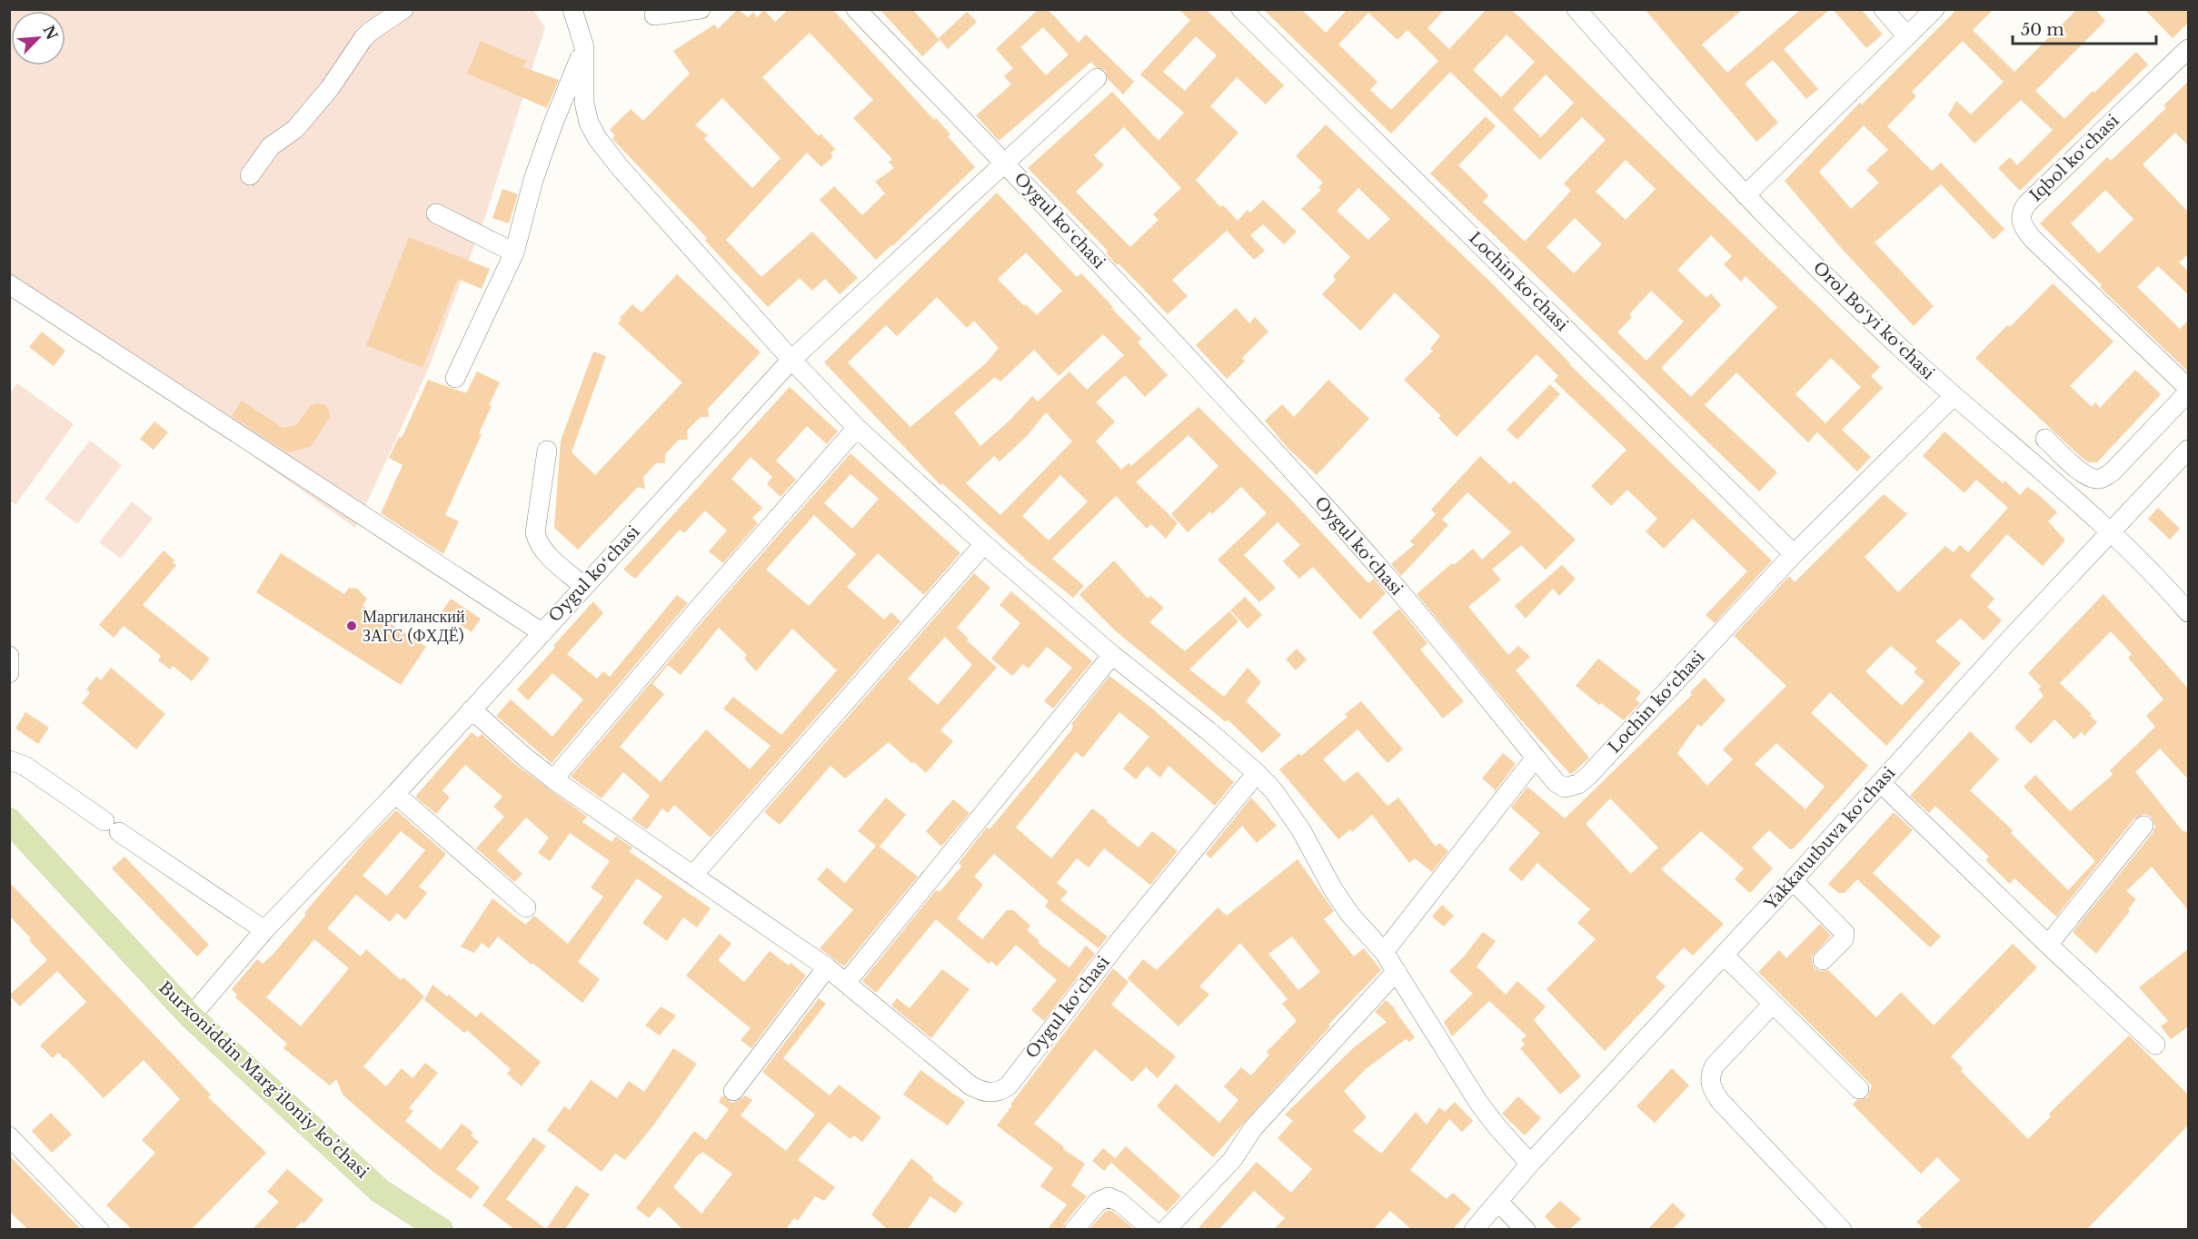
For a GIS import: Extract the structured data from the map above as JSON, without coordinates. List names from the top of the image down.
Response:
{
  "streets": {
    "main road": ["Burxoniddin Marg’iloniy ko’chasi"],
    "street": [
      "Iqbol koʻchasi",
      "Oygul koʻchasi",
      "Lochin koʻchasi",
      "Orol Boʻyi koʻchasi",
      "Yakkatutbuva koʻchasi"
    ]
  },
  "crossings": [
    ["Oygul koʻchasi", "Lochin koʻchasi"],
    ["Lochin koʻchasi", "Orol Boʻyi koʻchasi"],
    ["Orol Boʻyi koʻchasi", "Yakkatutbuva koʻchasi"]
  ],
  "places": ["Маргиланский ЗАГС (ФХДЁ)"],
  "scale_bar": "50 m",
  "north": "top right"
}
